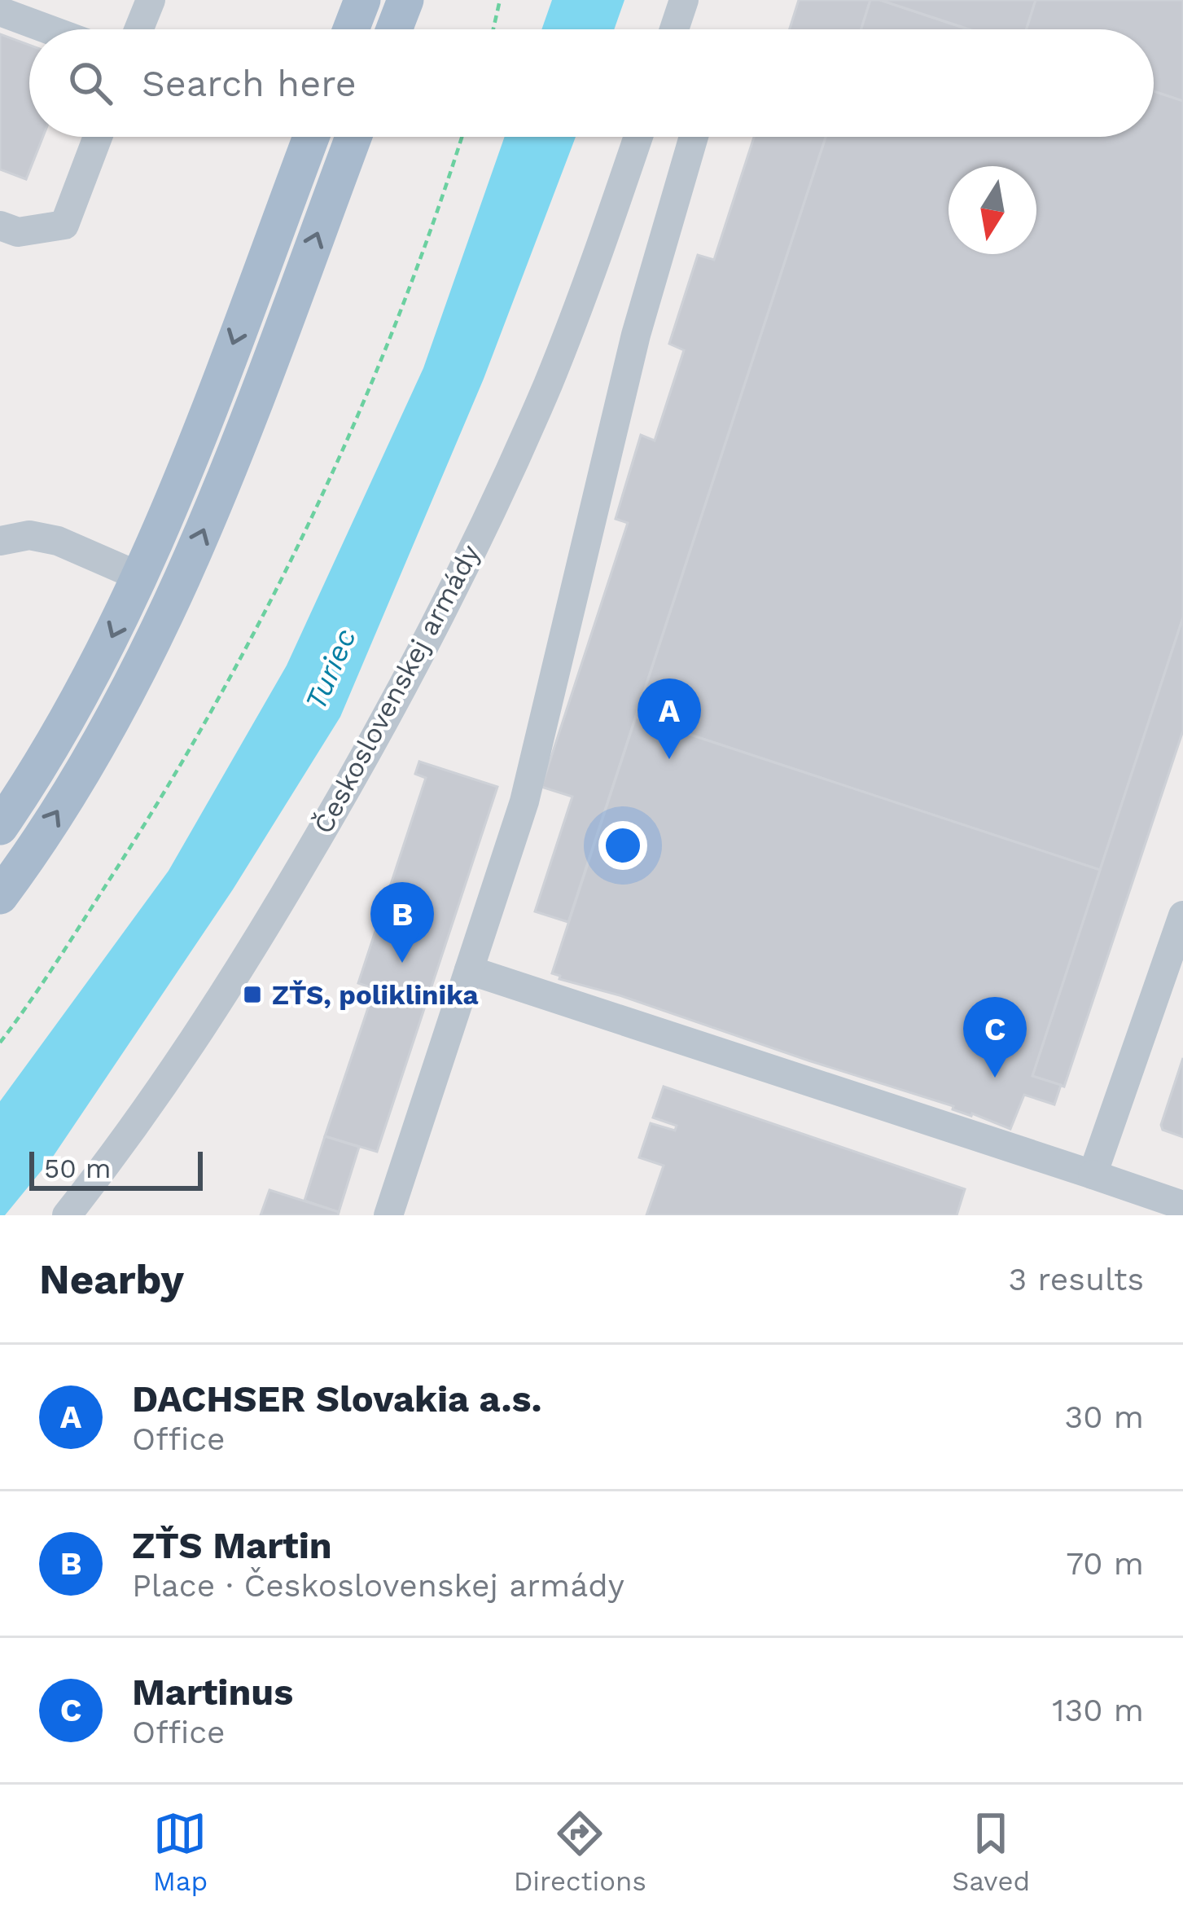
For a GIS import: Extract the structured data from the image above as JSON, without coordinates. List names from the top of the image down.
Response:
{
  "streets": {
    "street": ["Československej armády"]
  },
  "water": ["Turiec"],
  "places": {
    "transit": ["ZŤS, poliklinika"]
  },
  "scale_bar": "50 m",
  "north": "bottom",
  "page": {
    "search": "Search here",
    "pins": ["A", "B", "C"],
    "scale": "50 m",
    "heading": ["Nearby", "3 results"],
    "list": [
      {
        "mark": "A",
        "name": "DACHSER Slovakia a.s.",
        "note": "Office",
        "value": "30 m"
      },
      {
        "mark": "B",
        "name": "ZŤS Martin",
        "note": "Place · Československej armády",
        "value": "70 m"
      },
      {
        "mark": "C",
        "name": "Martinus",
        "note": "Office",
        "value": "130 m"
      }
    ],
    "nav": ["Map", "Directions", "Saved"]
  }
}
